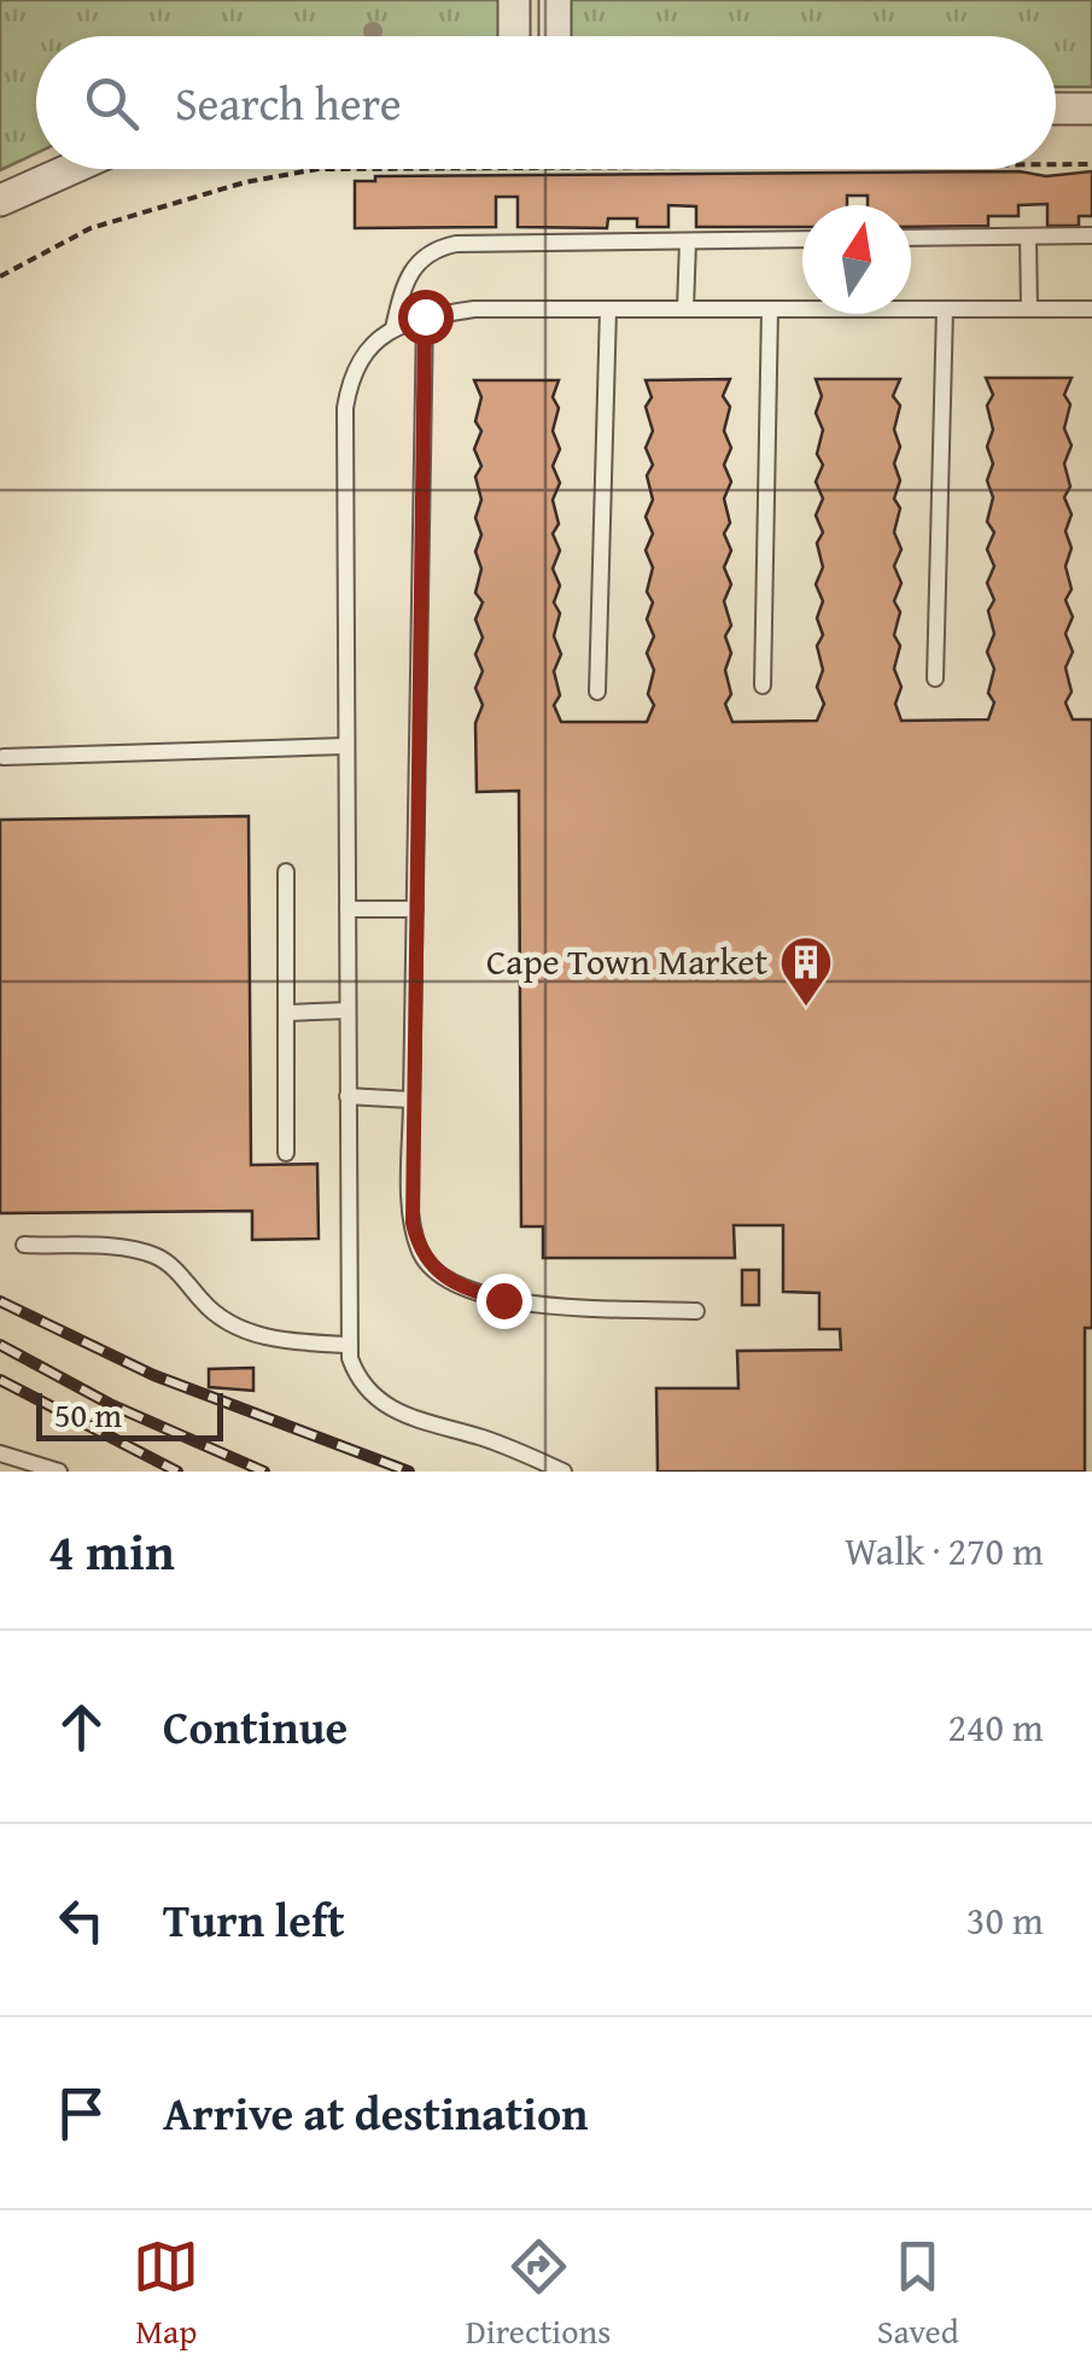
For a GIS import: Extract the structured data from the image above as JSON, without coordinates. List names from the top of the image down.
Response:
{
  "places": {
    "building": ["Cape Town Market"]
  },
  "scale_bar": "50 m",
  "north": "top",
  "page": {
    "search": "Search here",
    "scale": "50 m",
    "heading": ["4 min", "Walk · 270 m"],
    "list": [
      ["Continue", "240 m"],
      ["Turn left", "30 m"],
      "Arrive at destination"
    ],
    "nav": ["Map", "Directions", "Saved"]
  }
}
